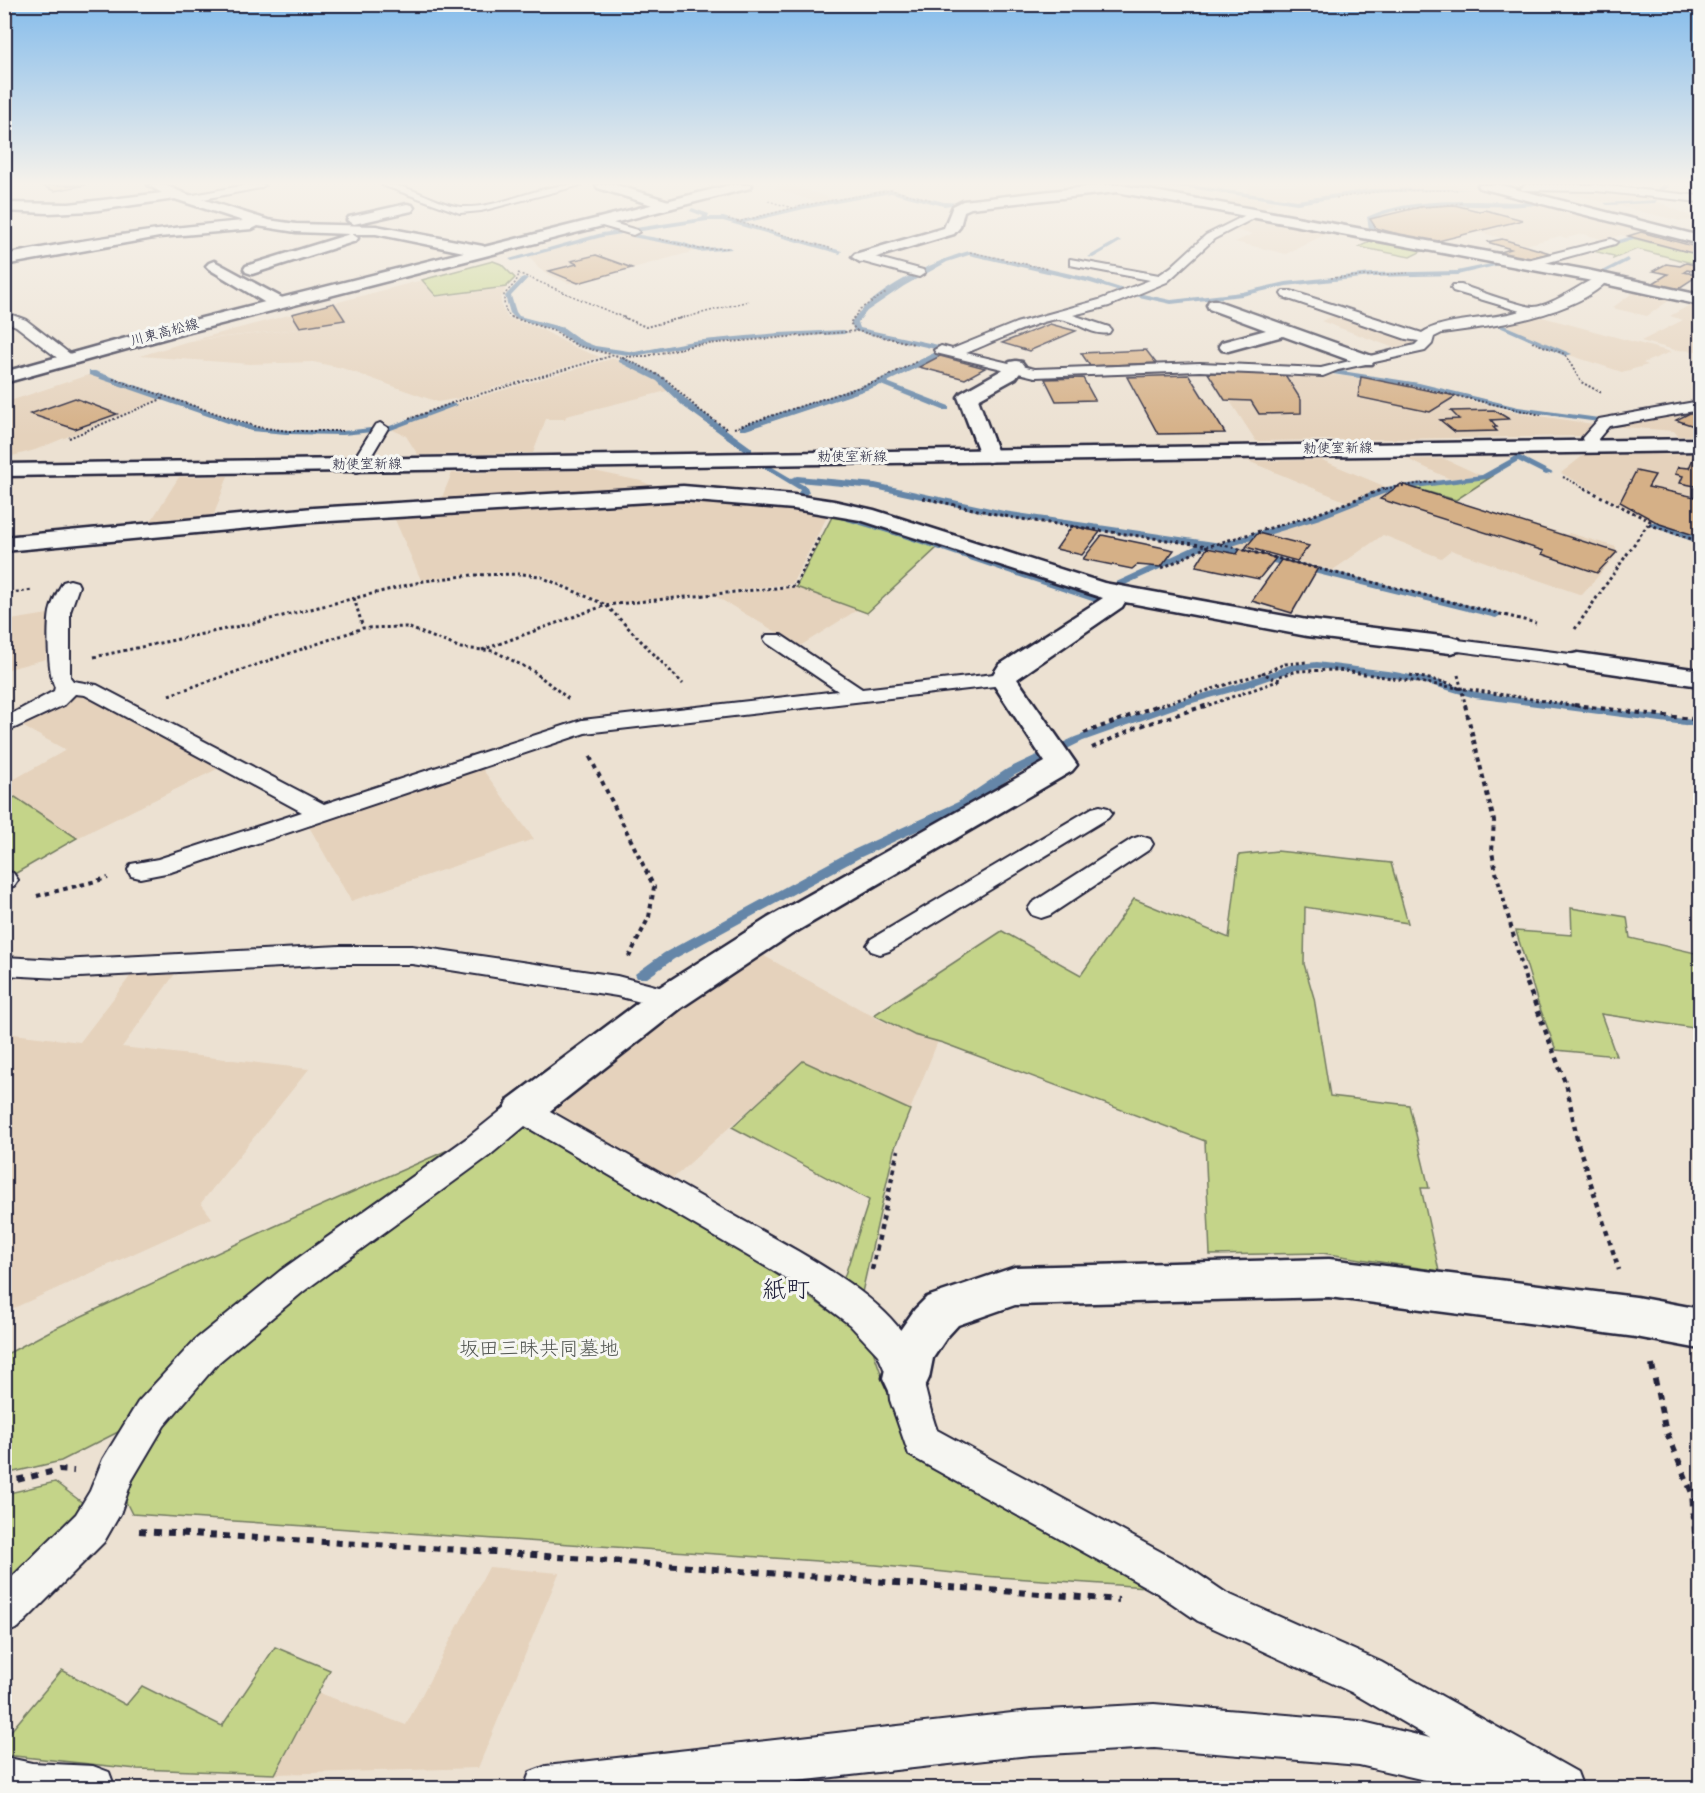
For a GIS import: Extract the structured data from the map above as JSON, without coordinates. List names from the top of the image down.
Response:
{
  "streets": {
    "street": ["川東高松線", "勅使室新線"]
  },
  "districts": ["紙町"],
  "parks": ["坂田三昧共同墓地"]
}
